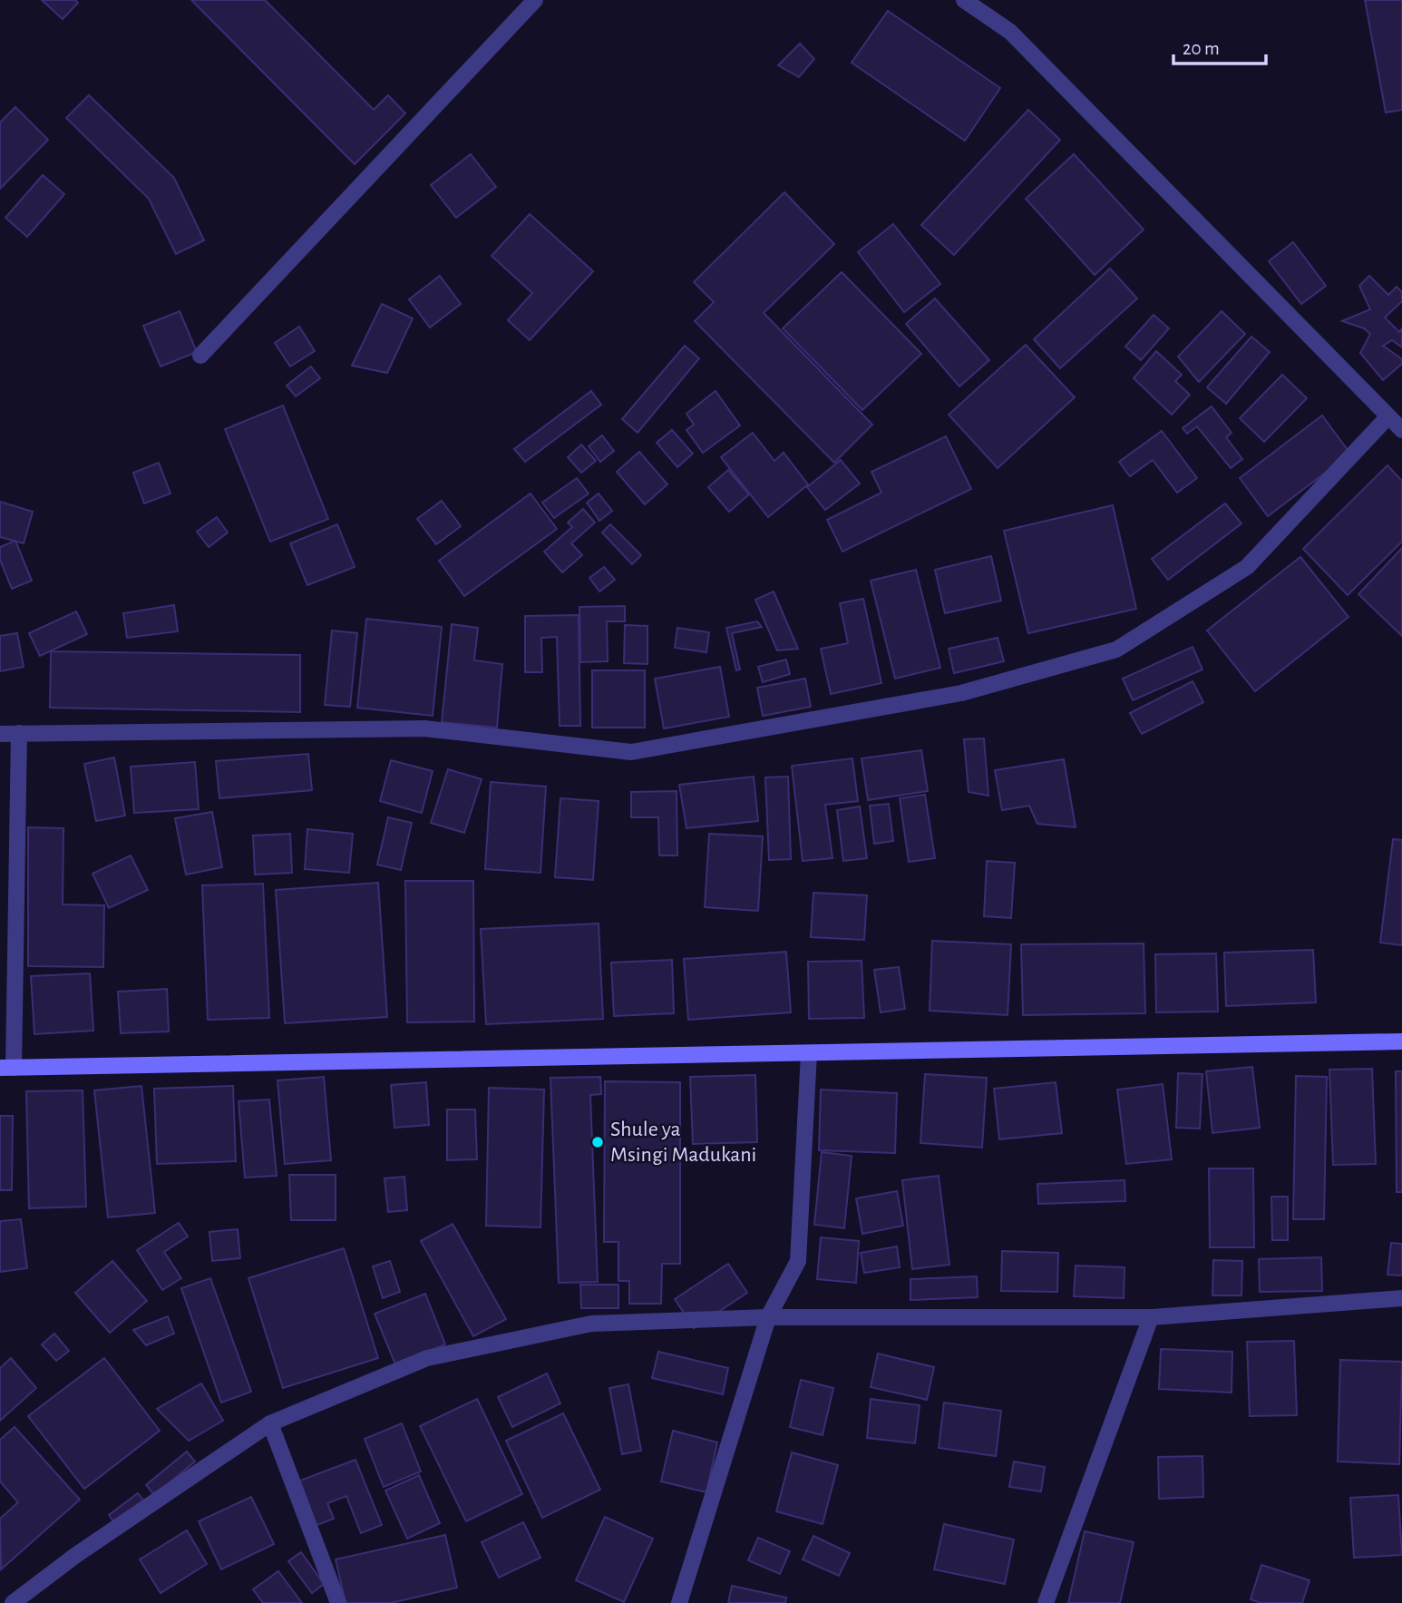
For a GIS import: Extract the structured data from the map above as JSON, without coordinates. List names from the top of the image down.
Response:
{
  "places": ["Shule ya Msingi Madukani"],
  "scale_bar": "20 m"
}
